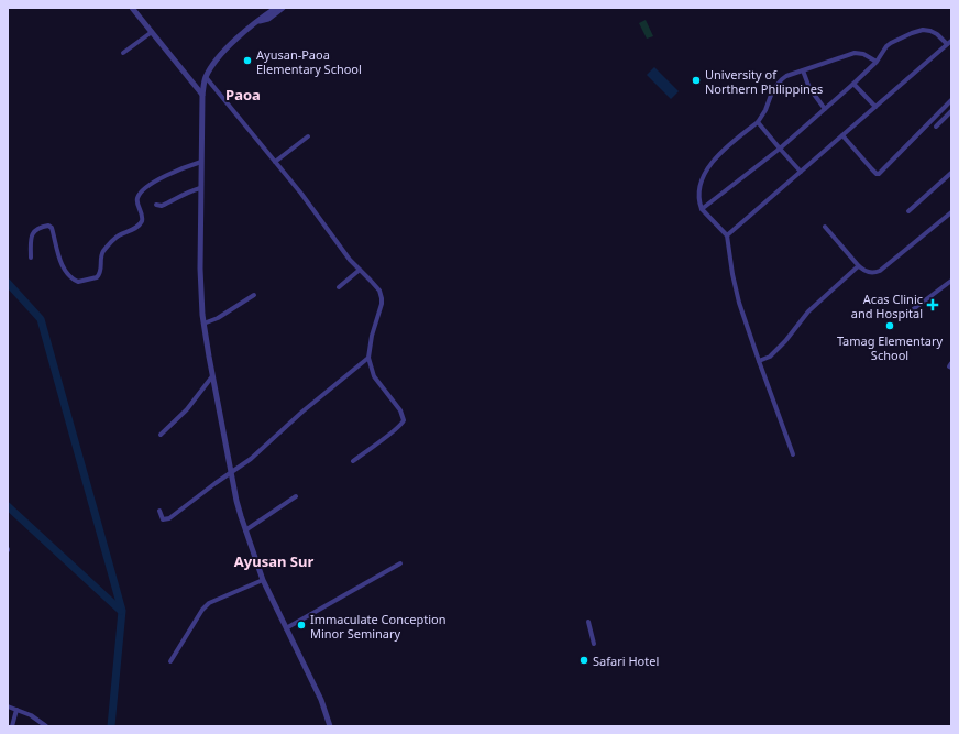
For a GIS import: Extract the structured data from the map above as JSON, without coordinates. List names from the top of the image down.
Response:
{
  "districts": ["Paoa", "Ayusan Sur"],
  "places": {
    "other": [
      "Ayusan-Paoa Elementary School",
      "University of Northern Philippines",
      "Tamag Elementary School",
      "Immaculate Conception Minor Seminary",
      "Safari Hotel"
    ],
    "health": ["Acas Clinic and Hospital"]
  }
}
